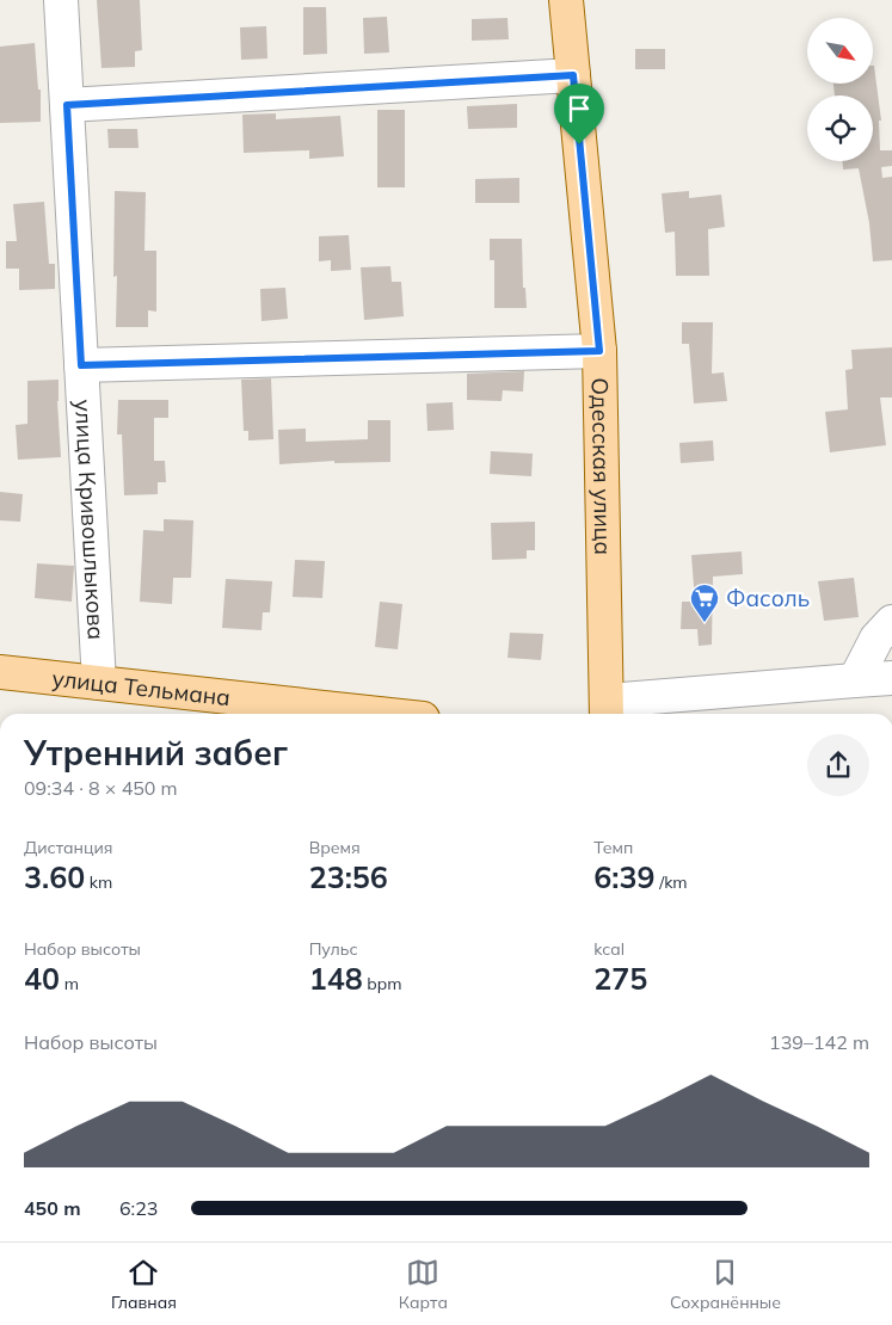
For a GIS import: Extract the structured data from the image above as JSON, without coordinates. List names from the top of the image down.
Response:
{
  "streets": {
    "main road": ["Одесская улица", "улица Тельмана"],
    "street": ["улица Кривошлыкова"]
  },
  "crossings": [
    ["улица Кривошлыкова", "улица Тельмана"]
  ],
  "places": {
    "supermarket": ["Фасоль"]
  },
  "north": "bottom right",
  "page": {
    "heading": ["Утренний забег", "09:34 · 8 × 450 m"],
    "stats": [
      ["Дистанция", "3.60 km"],
      ["Время", "23:56"],
      ["Темп", "6:39 /km"],
      ["Набор высоты", "40 m"],
      ["Пульс", "148 bpm"],
      ["kcal", "275"]
    ],
    "chart": ["Набор высоты", "139–142 m"],
    "list": [
      {
        "name": "450 m",
        "note": "6:23"
      }
    ],
    "tabs": ["Главная", "Карта", "Сохранённые"]
  }
}
